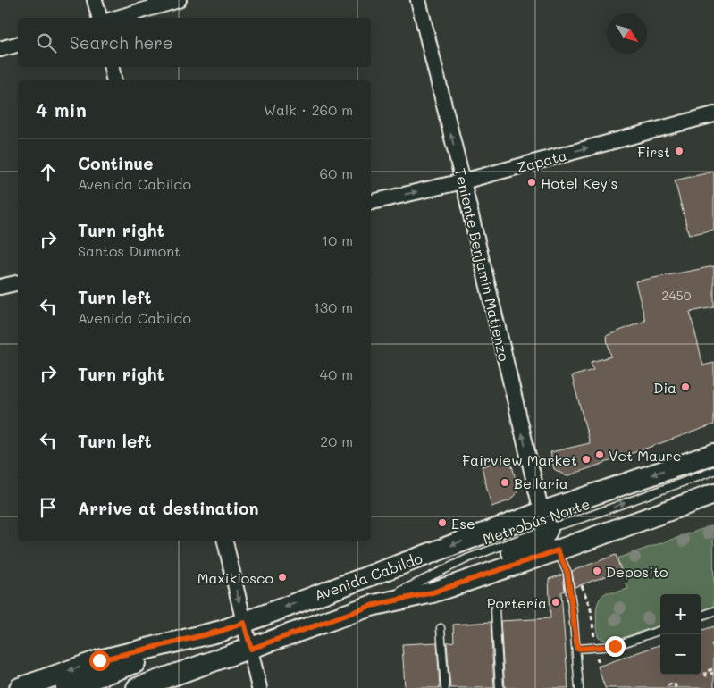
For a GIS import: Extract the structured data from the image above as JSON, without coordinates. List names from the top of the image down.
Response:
{
  "streets": {
    "main road": ["Avenida Cabildo"],
    "street": ["Zapata", "Teniente Benjamín Matienzo"],
    "lane": ["Metrobús Norte"]
  },
  "crossings": [
    ["Zapata", "Teniente Benjamín Matienzo"],
    ["Teniente Benjamín Matienzo", "Metrobús Norte"],
    ["Teniente Benjamín Matienzo", "Avenida Cabildo"],
    ["Metrobús Norte", "Avenida Cabildo"]
  ],
  "one_way": ["Zapata", "Teniente Benjamín Matienzo", "Metrobús Norte"],
  "places": [
    "First",
    "Hotel Key's",
    "Dia",
    "Vet Maure",
    "Fairview Market",
    "Bellaria",
    "Ese",
    "Deposito",
    "Maxikiosco",
    "Portería"
  ],
  "house_numbers": ["2450"],
  "north": "bottom right",
  "page": {
    "search": "Search here",
    "heading": ["4 min", "Walk · 260 m"],
    "list": [
      ["Continue", "Avenida Cabildo", "60 m"],
      ["Turn right", "Santos Dumont", "10 m"],
      ["Turn left", "Avenida Cabildo", "130 m"],
      ["Turn right", "40 m"],
      ["Turn left", "20 m"],
      "Arrive at destination"
    ],
    "map_buttons": ["+", "−"]
  }
}
